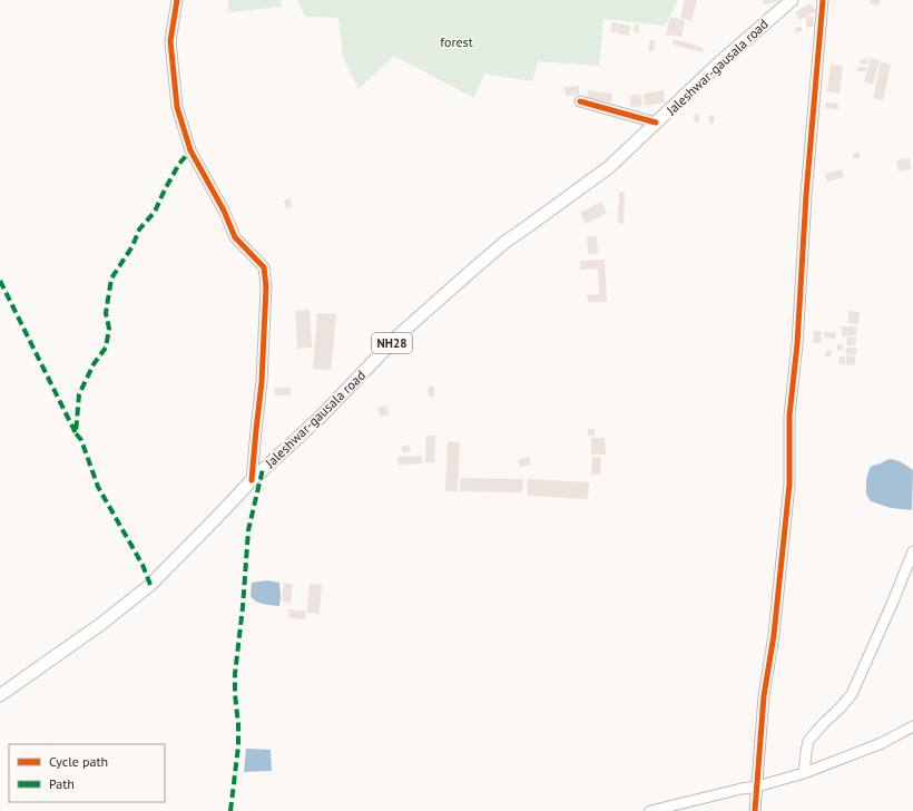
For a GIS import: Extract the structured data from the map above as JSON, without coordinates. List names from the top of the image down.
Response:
{
  "streets": {
    "main road": ["Jaleshwar-gausala road", "NH28"]
  },
  "parks": ["forest"],
  "legend": ["Cycle path", "Path"]
}
